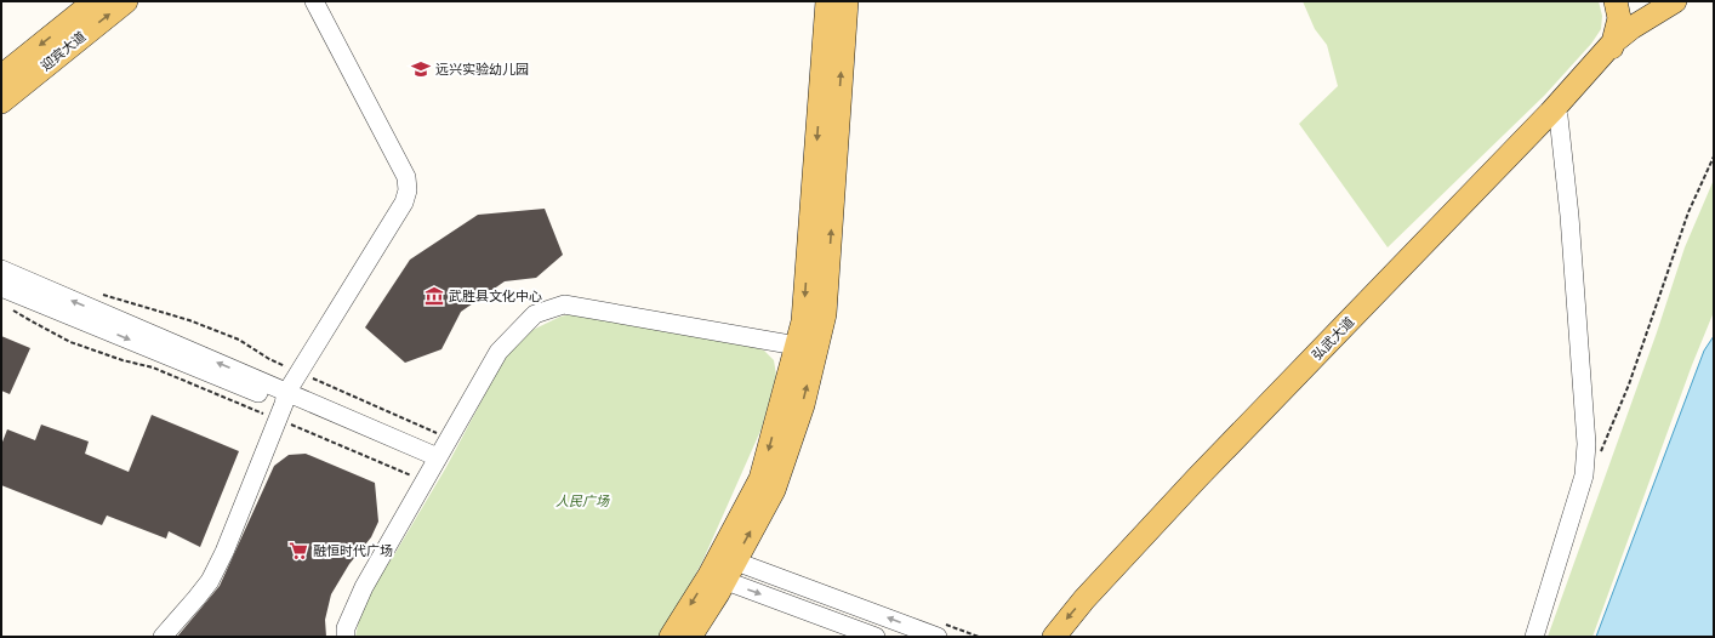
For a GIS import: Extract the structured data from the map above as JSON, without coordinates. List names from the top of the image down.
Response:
{
  "streets": {
    "main road": ["迎宾大道", "弘武大道"]
  },
  "parks": ["人民广场"],
  "places": {
    "school or university": ["远兴实验幼儿园"],
    "museum": ["武胜县文化中心"],
    "supermarket": ["融恒时代广场"]
  }
}
